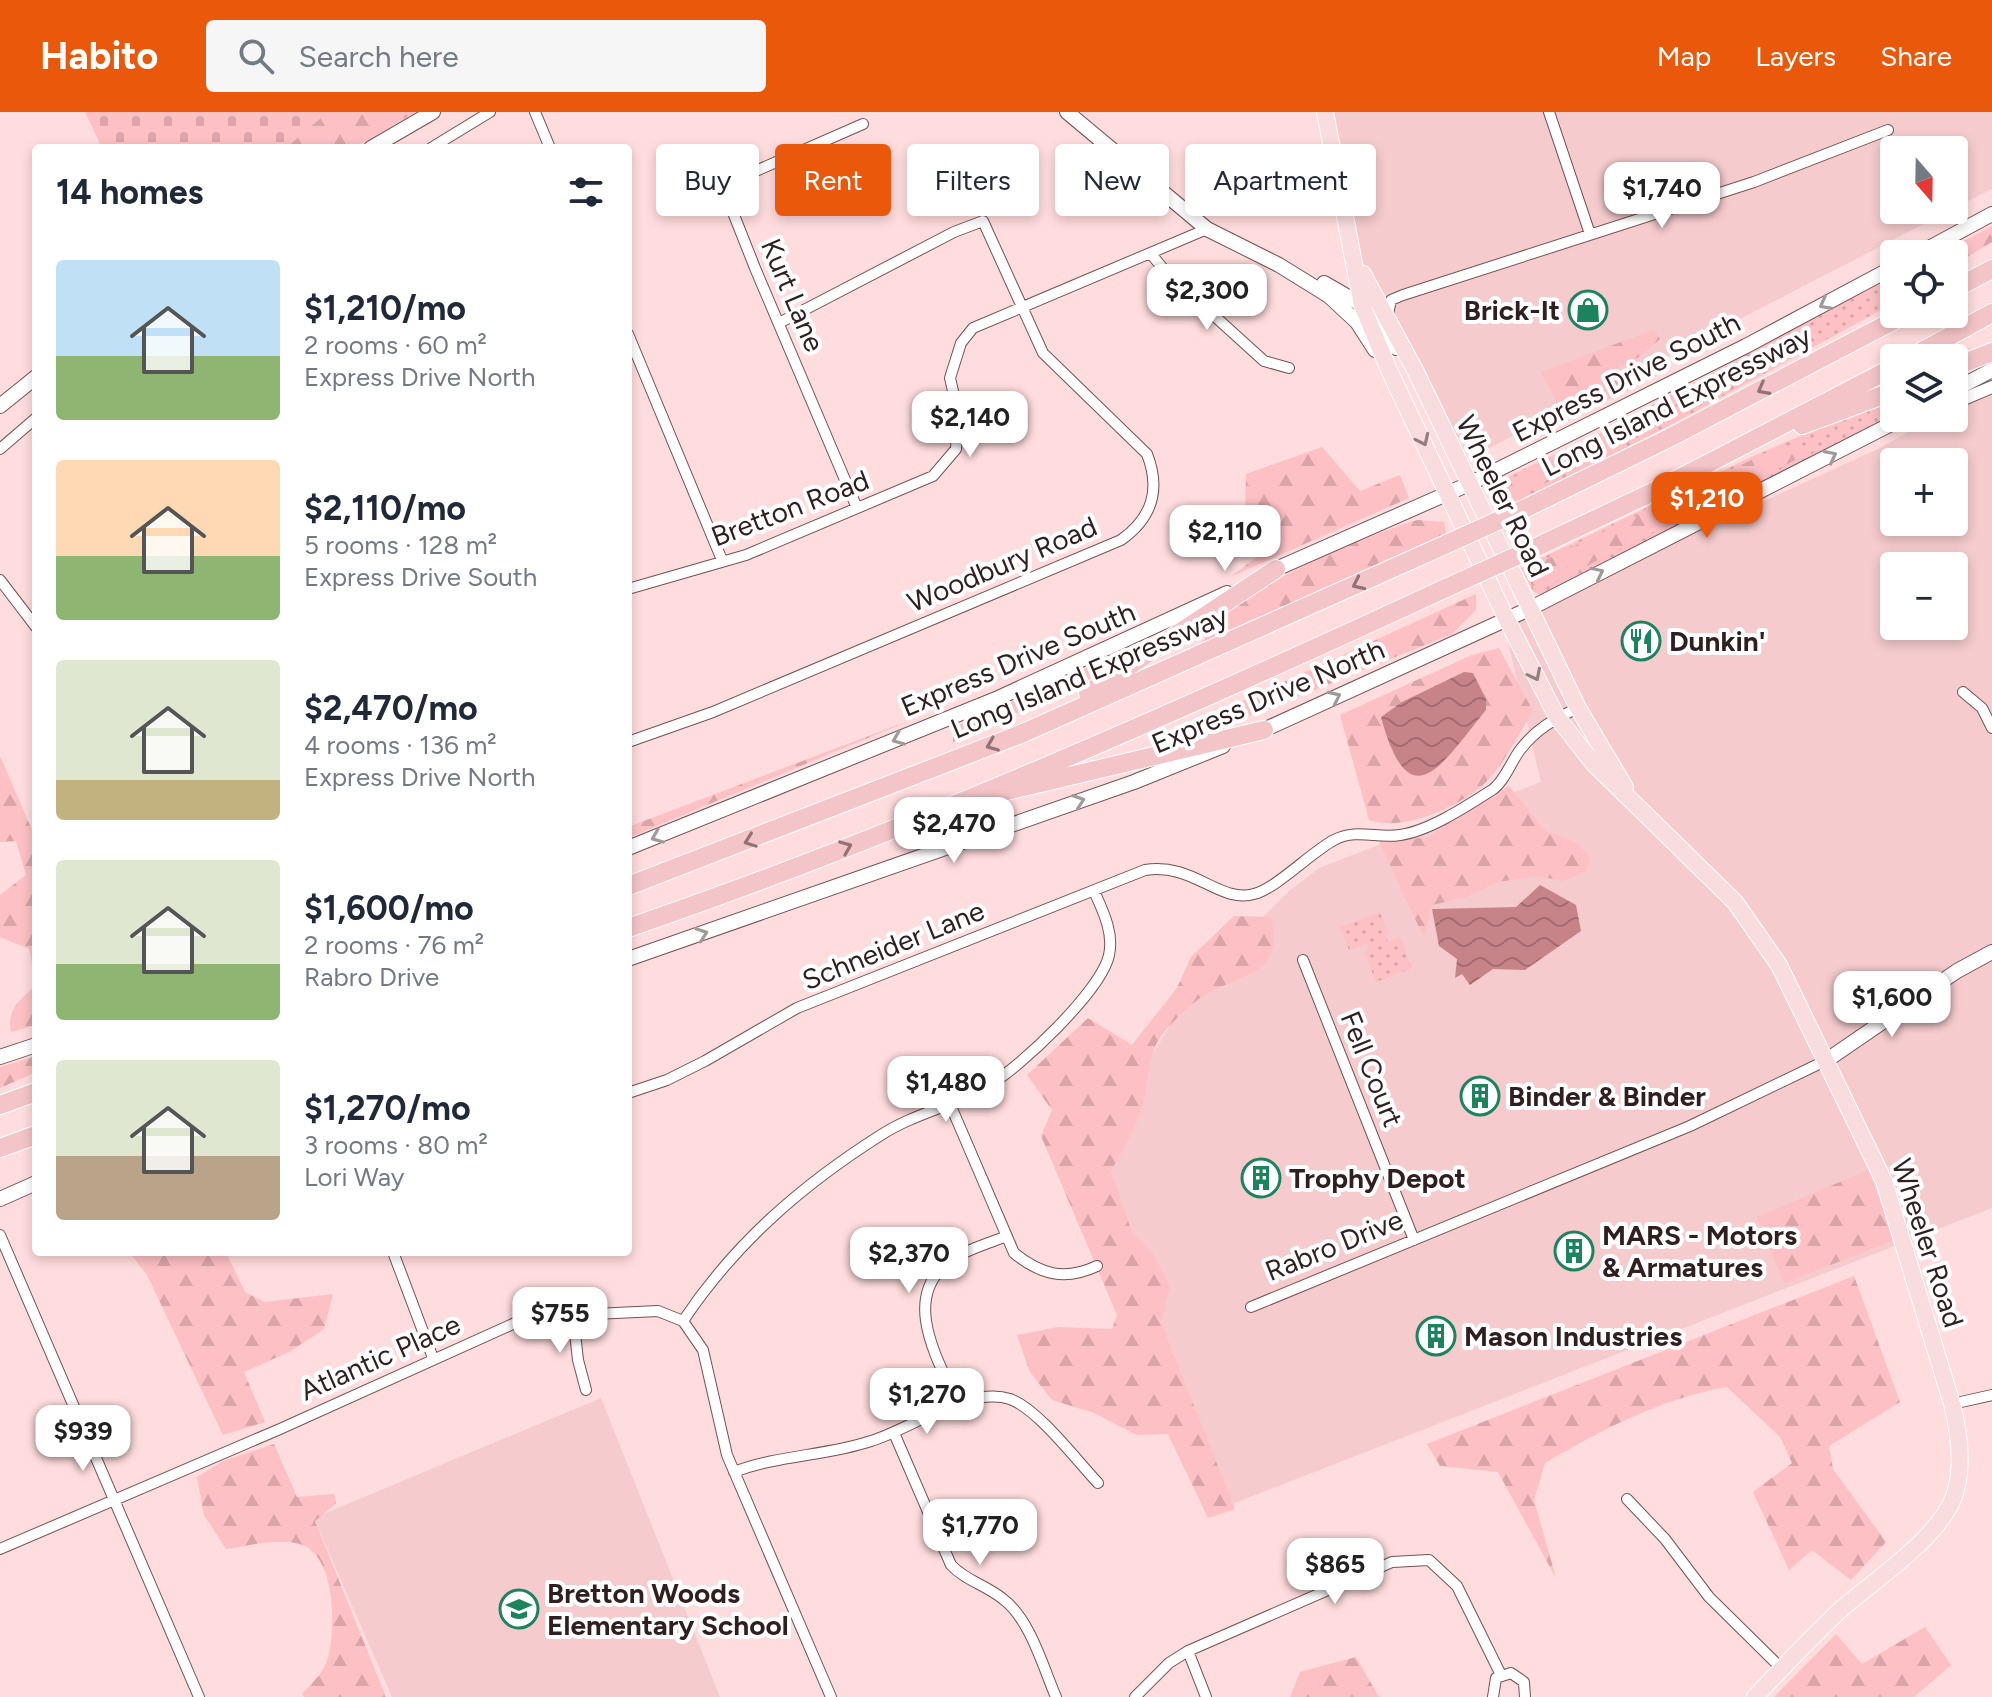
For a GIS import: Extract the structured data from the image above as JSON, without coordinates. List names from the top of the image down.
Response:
{
  "streets": {
    "highway": ["Long Island Expressway"],
    "main road": [
      "Express Drive South",
      "Wheeler Road",
      "Express Drive North",
      "Rabro Drive"
    ],
    "street": [
      "Kurt Lane",
      "Bretton Road",
      "Woodbury Road",
      "Schneider Lane",
      "Fell Court",
      "Atlantic Place"
    ]
  },
  "crossings": [
    ["Kurt Lane", "Bretton Road"],
    ["Kurt Lane", "Woodbury Road"],
    ["Express Drive South", "Wheeler Road"],
    ["Wheeler Road", "Bretton Road"],
    ["Wheeler Road", "Express Drive North"],
    ["Wheeler Road", "Schneider Lane"],
    ["Wheeler Road", "Rabro Drive"],
    ["Bretton Road", "Woodbury Road"],
    ["Fell Court", "Rabro Drive"]
  ],
  "one_way": ["Express Drive South", "Express Drive North"],
  "places": {
    "shop": ["Brick-It"],
    "restaurant": ["Dunkin'"],
    "building": [
      "Binder & Binder",
      "Trophy Depot",
      "MARS - Motors & Armatures",
      "Mason Industries"
    ],
    "school or university": ["Bretton Woods Elementary School"]
  },
  "north": "bottom",
  "page": {
    "header": "Habito",
    "search": "Search here",
    "nav": ["Map", "Layers", "Share"],
    "map_buttons": ["+", "−"],
    "chip": [
      "Buy",
      "Rent",
      "Filters",
      "New",
      "Apartment"
    ],
    "heading": "14 homes",
    "price": [
      "$1,740",
      "$2,300",
      "$2,140",
      "$1,210",
      "$2,110",
      "$2,470",
      "$1,600",
      "$1,480",
      "$2,370",
      "$755",
      "$1,270",
      "$939",
      "$1,770",
      "$865"
    ],
    "list": [
      {
        "name": "$1,210/mo",
        "note": "2 rooms · 60 m² · Express Drive North"
      },
      {
        "name": "$2,110/mo",
        "note": "5 rooms · 128 m² · Express Drive South"
      },
      {
        "name": "$2,470/mo",
        "note": "4 rooms · 136 m² · Express Drive North"
      },
      {
        "name": "$1,600/mo",
        "note": "2 rooms · 76 m² · Rabro Drive"
      },
      {
        "name": "$1,270/mo",
        "note": "3 rooms · 80 m² · Lori Way"
      }
    ]
  }
}
